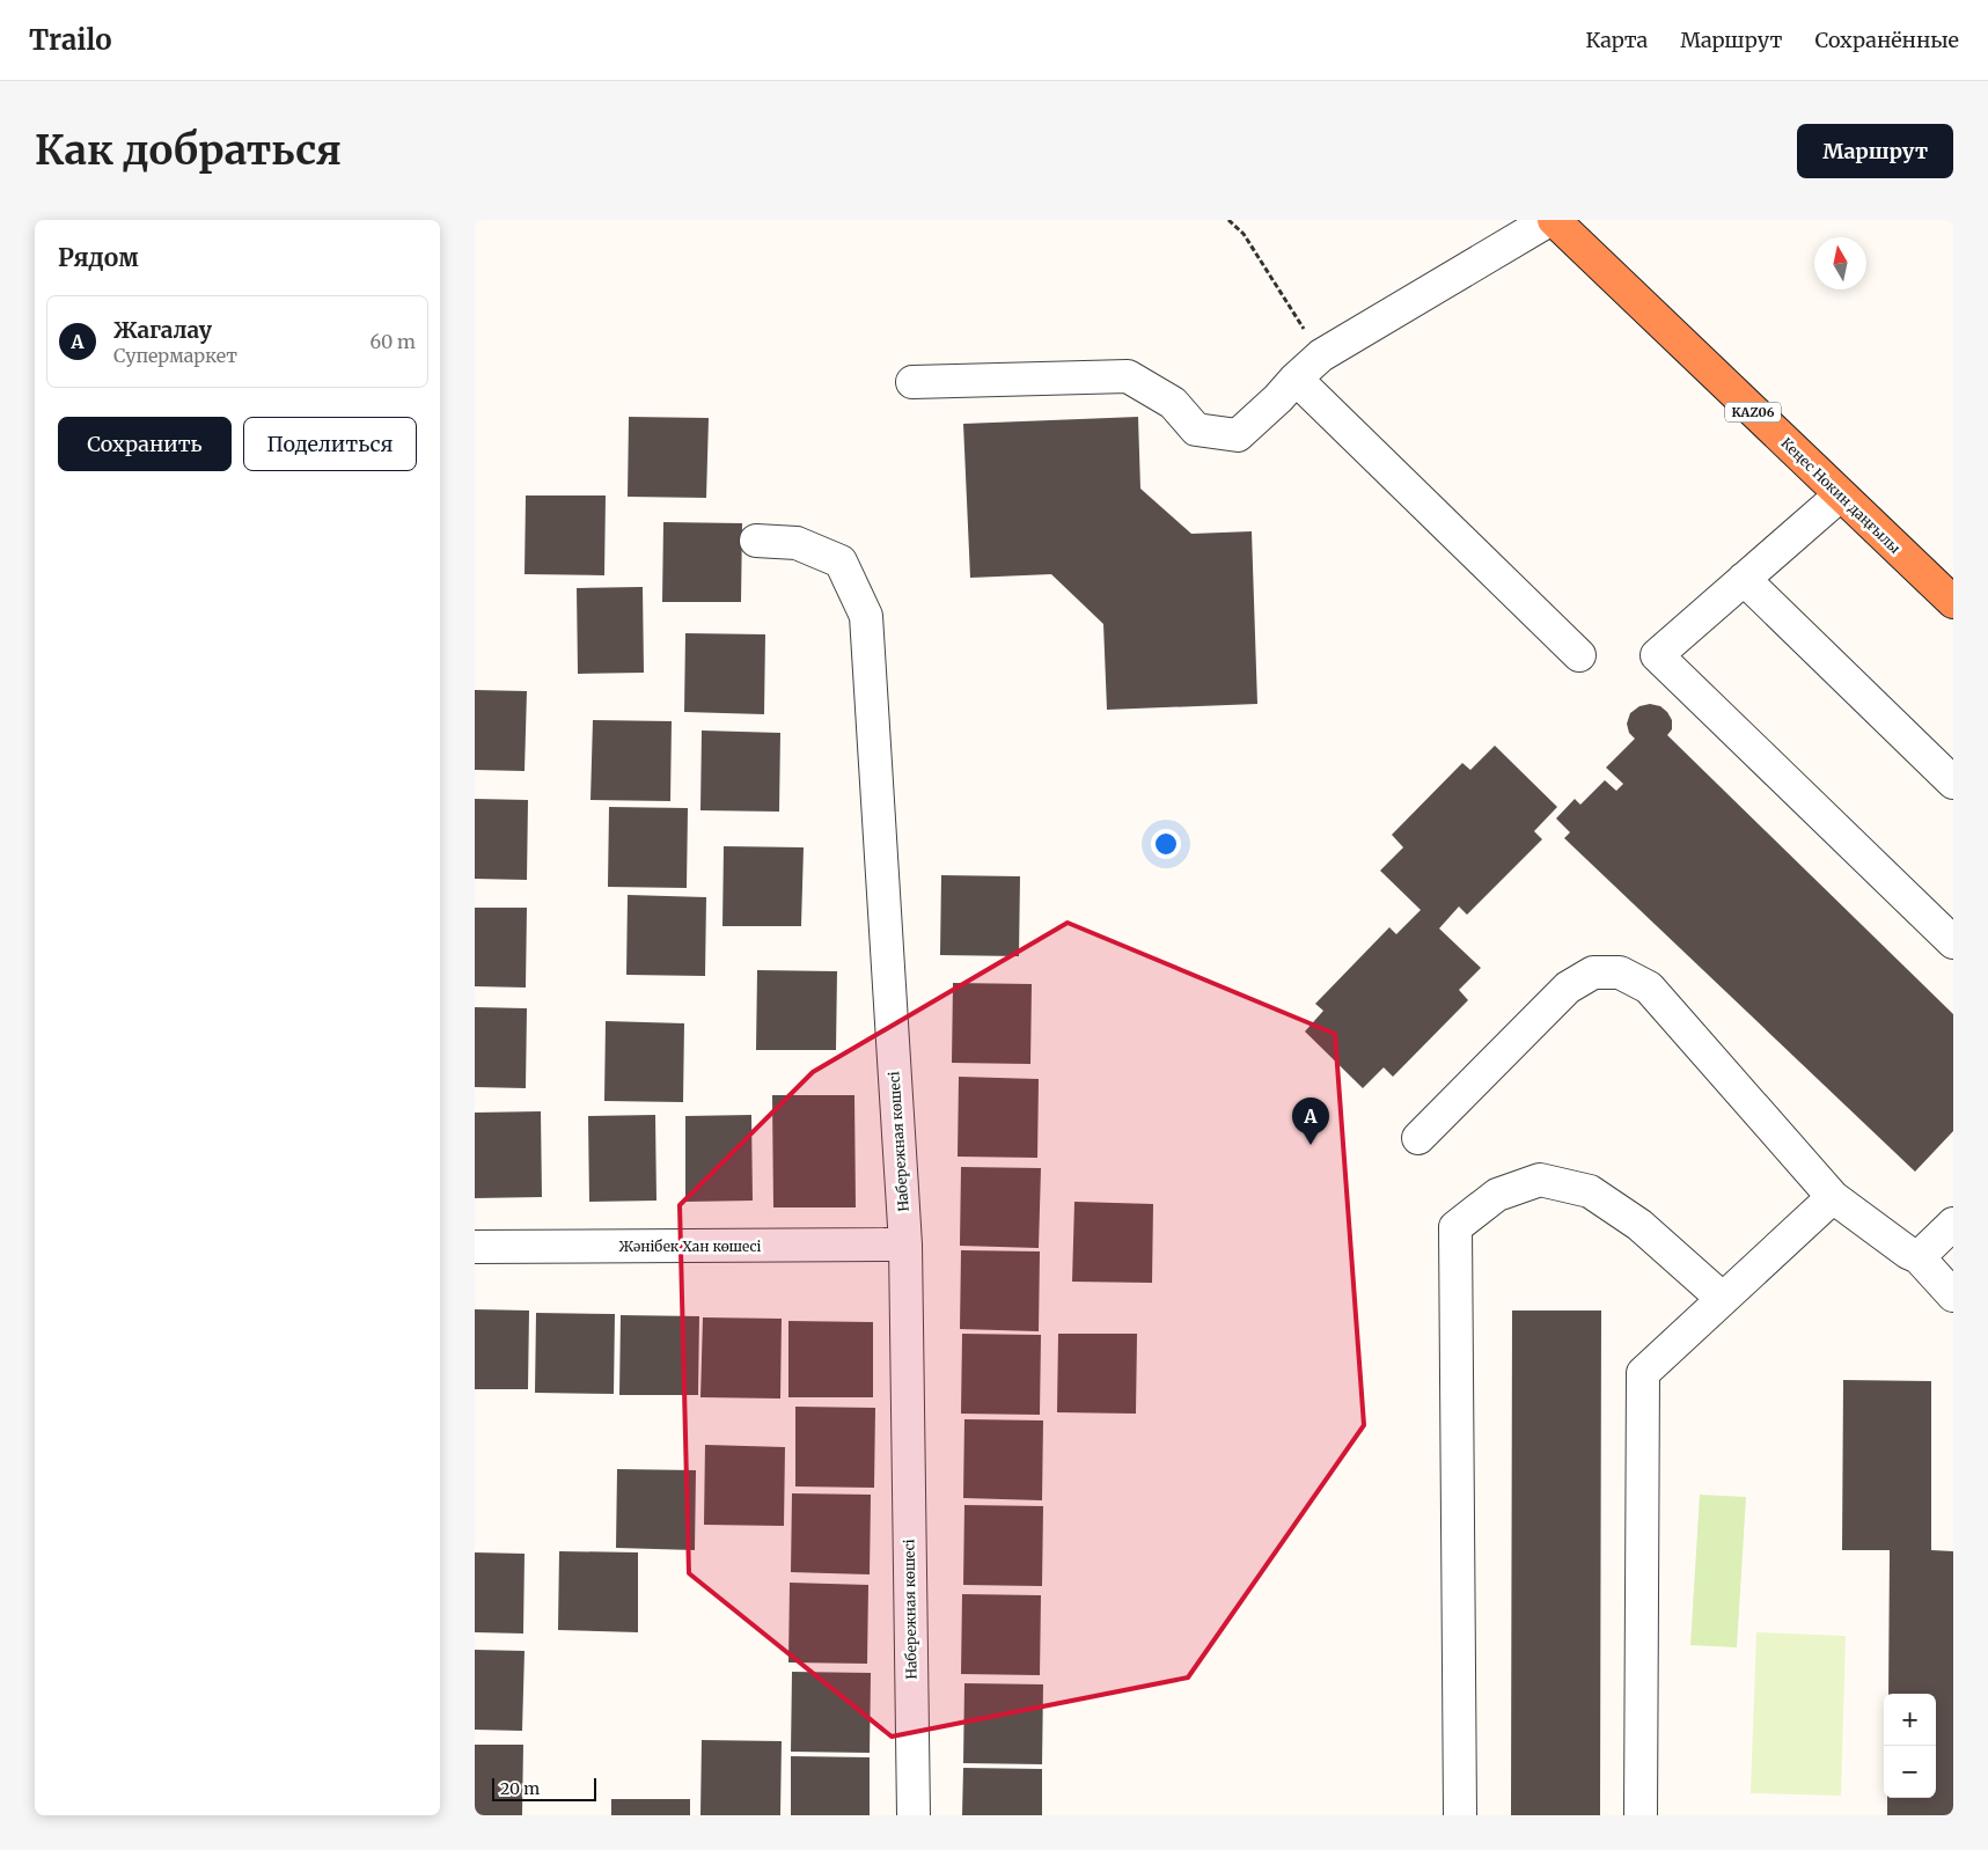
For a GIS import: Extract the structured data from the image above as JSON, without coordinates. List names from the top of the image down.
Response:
{
  "streets": {
    "highway": ["KАZ06", "Кеңес Нокин даңғылы"],
    "street": ["Набережная көшесі", "Жәнібек Хан көшесі"]
  },
  "crossings": [
    ["Набережная көшесі", "Жәнібек Хан көшесі"]
  ],
  "scale_bar": "20 m",
  "north": "top",
  "page": {
    "header": "Trailo",
    "nav": ["Карта", "Маршрут", "Сохранённые"],
    "buttons": [
      "Маршрут",
      ["Сохранить", "Поделиться"]
    ],
    "title": "Как добраться",
    "heading": "Рядом",
    "list": [
      {
        "mark": "A",
        "name": "Жагалау",
        "note": "Супермаркет",
        "value": "60 m"
      }
    ],
    "pins": "A",
    "map_buttons": ["+", "−"],
    "scale": "20 m"
  }
}
